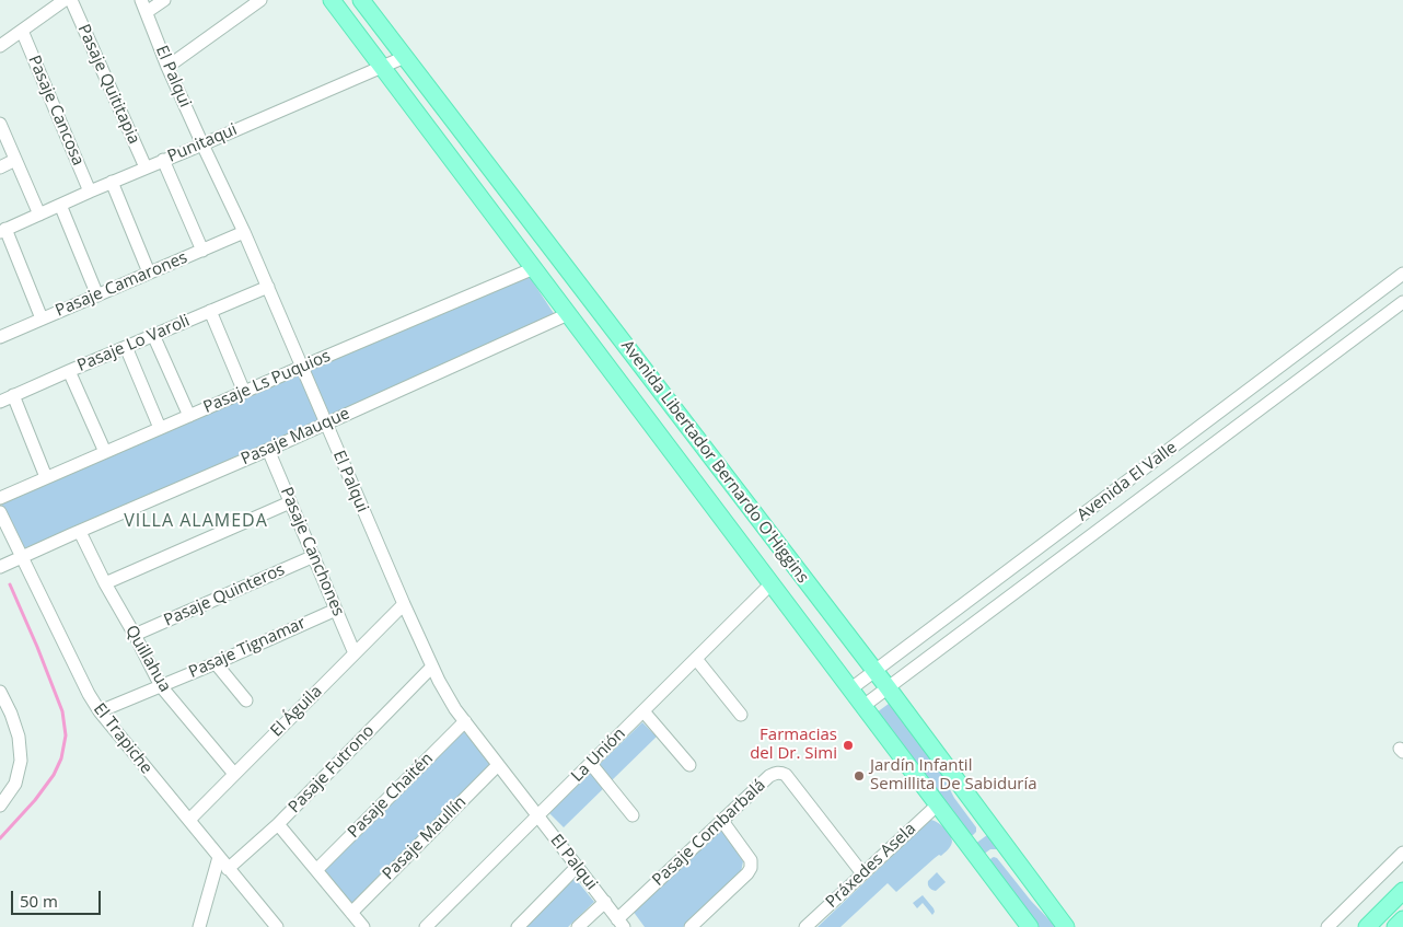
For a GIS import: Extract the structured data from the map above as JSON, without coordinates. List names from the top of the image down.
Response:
{
  "streets": {
    "main road": ["Avenida Libertador Bernardo O'Higgins"],
    "street": [
      "El Palqui",
      "Pasaje Quititapia",
      "Pasaje Cancosa",
      "Punitaqui",
      "Pasaje Camarones",
      "Pasaje Lo Varoli",
      "Pasaje Ls Puquios",
      "Pasaje Mauque",
      "Avenida El Valle",
      "Pasaje Canchones",
      "Pasaje Quinteros",
      "Pasaje Tignamar",
      "Quillahua",
      "El Águila",
      "El Trapiche",
      "La Unión",
      "Pasaje Futrono",
      "Pasaje Chaitén",
      "Pasaje Combarbalá",
      "Pasaje Maullín",
      "Práxedes Asela"
    ]
  },
  "crossings": [
    ["El Palqui", "Punitaqui"],
    ["El Palqui", "Pasaje Camarones"],
    ["El Palqui", "Pasaje Lo Varoli"],
    ["El Palqui", "Pasaje Ls Puquios"],
    ["El Palqui", "Pasaje Mauque"],
    ["El Palqui", "El Águila"],
    ["El Palqui", "La Unión"],
    ["El Palqui", "Pasaje Futrono"],
    ["El Palqui", "Pasaje Chaitén"],
    ["El Palqui", "Pasaje Combarbalá"],
    ["El Palqui", "Pasaje Maullín"],
    ["Pasaje Quititapia", "Punitaqui"],
    ["Pasaje Cancosa", "Punitaqui"],
    ["Punitaqui", "Avenida Libertador Bernardo O'Higgins"],
    ["Pasaje Ls Puquios", "Avenida Libertador Bernardo O'Higgins"],
    ["Pasaje Mauque", "Avenida Libertador Bernardo O'Higgins"],
    ["Pasaje Mauque", "Pasaje Canchones"],
    ["Pasaje Mauque", "Quillahua"],
    ["Pasaje Mauque", "El Trapiche"],
    ["Avenida Libertador Bernardo O'Higgins", "Avenida El Valle"],
    ["Avenida Libertador Bernardo O'Higgins", "La Unión"],
    ["Avenida Libertador Bernardo O'Higgins", "Práxedes Asela"],
    ["Pasaje Canchones", "Pasaje Quinteros"],
    ["Pasaje Canchones", "Pasaje Tignamar"],
    ["Pasaje Canchones", "El Águila"],
    ["Pasaje Quinteros", "Quillahua"],
    ["Pasaje Tignamar", "Quillahua"],
    ["Pasaje Tignamar", "El Trapiche"],
    ["Quillahua", "El Águila"],
    ["El Águila", "El Trapiche"],
    ["El Trapiche", "Pasaje Futrono"],
    ["Pasaje Combarbalá", "Práxedes Asela"]
  ],
  "districts": ["VILLA ALAMEDA"],
  "places": ["Farmacias del Dr. Simi", "Jardín Infantil Semillita De Sabiduría"],
  "scale_bar": "50 m"
}
